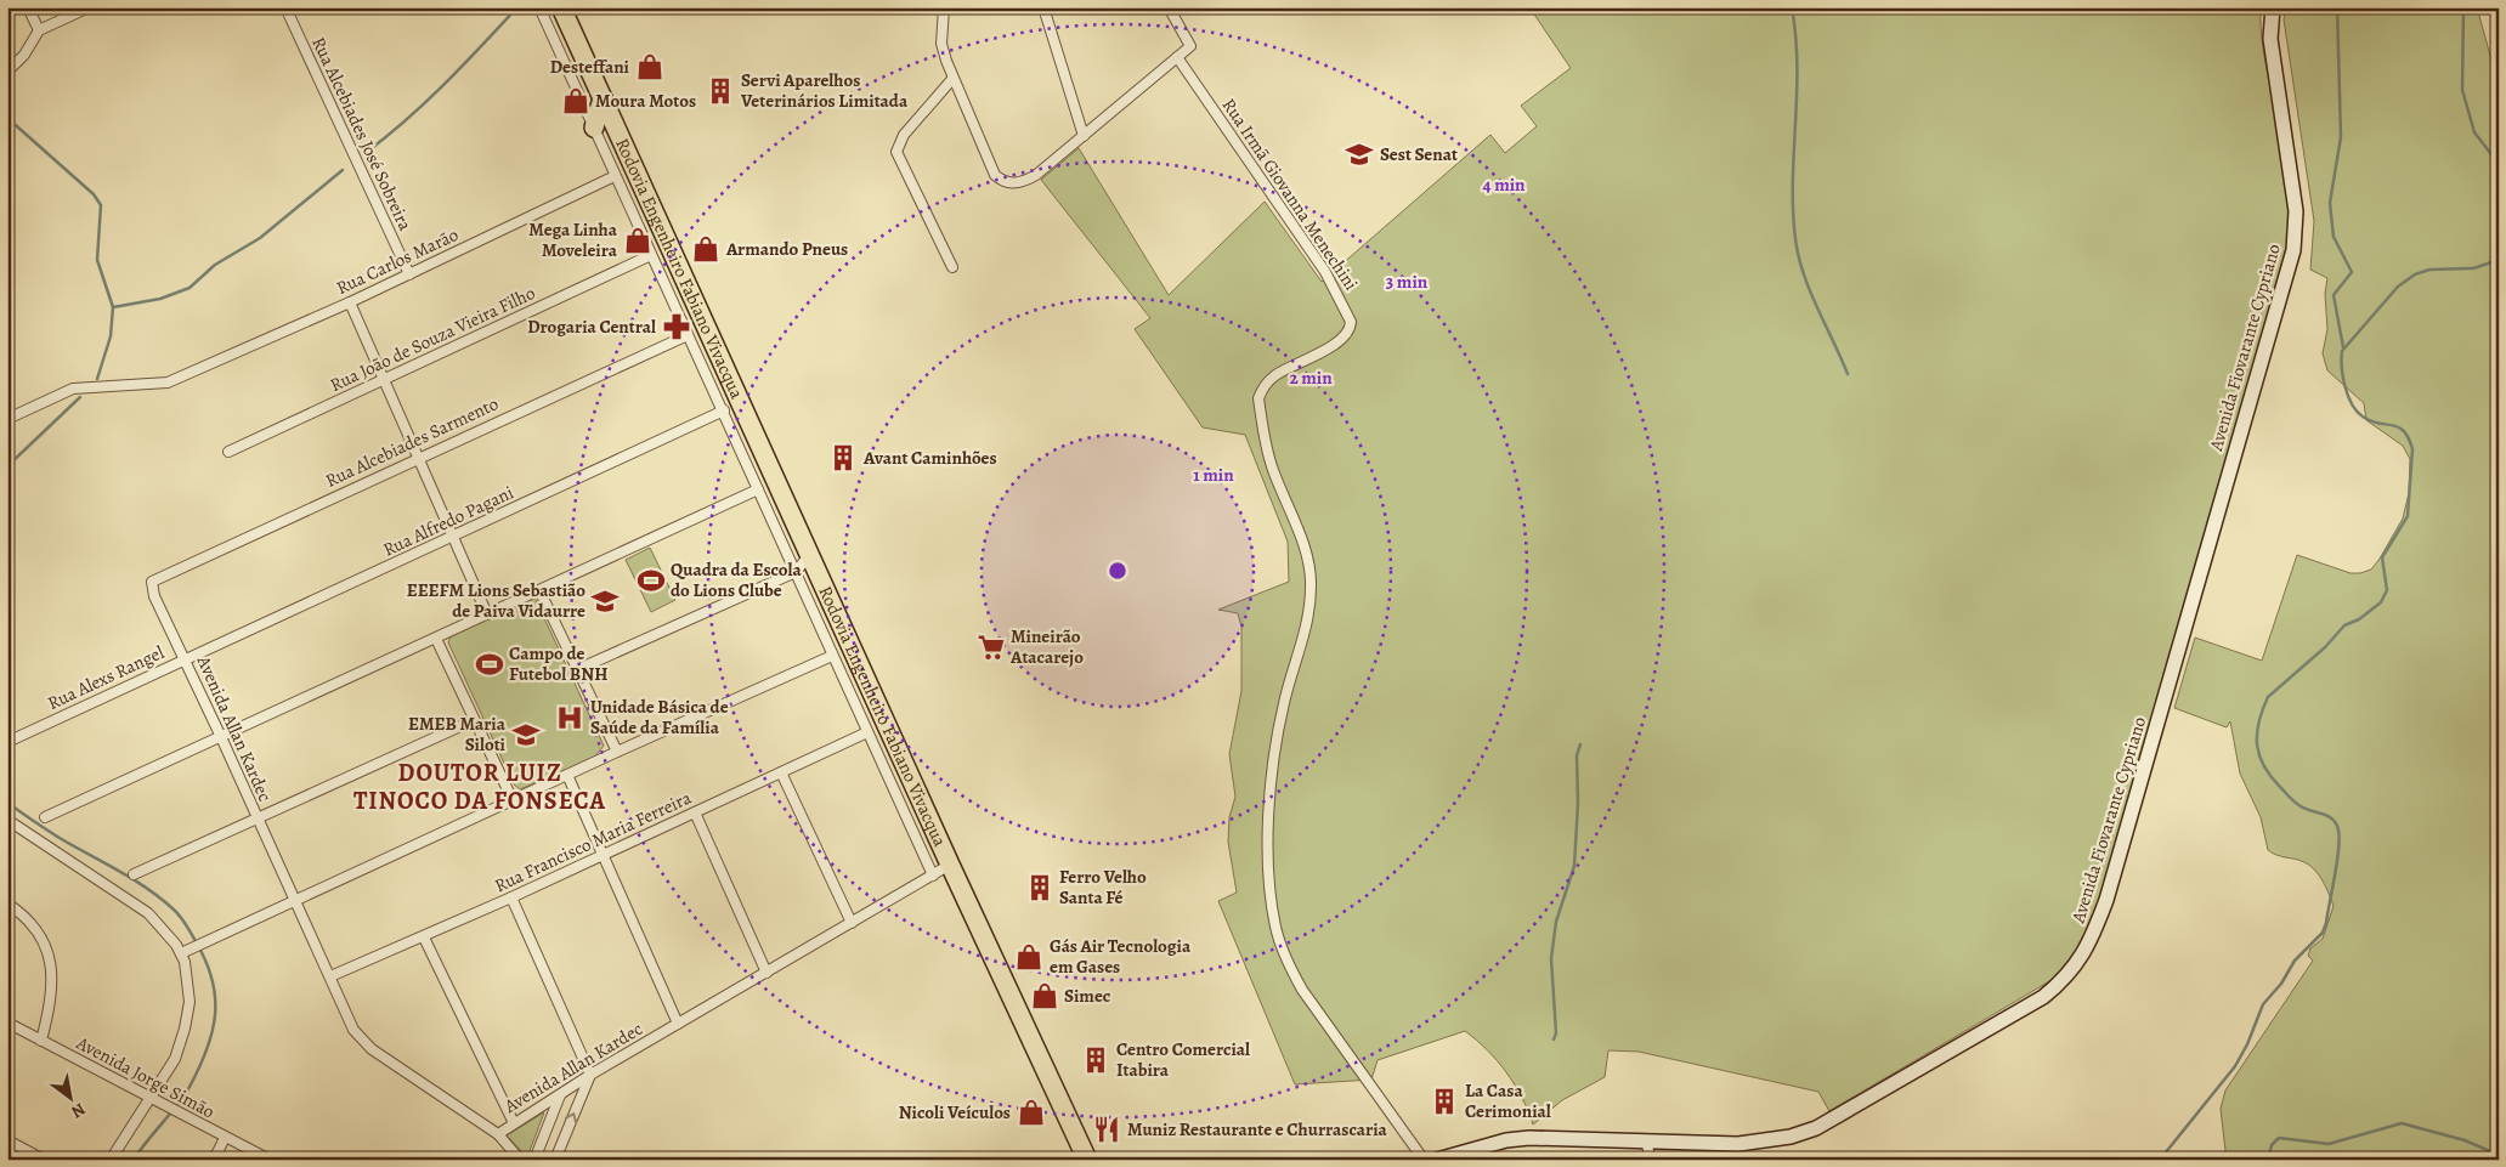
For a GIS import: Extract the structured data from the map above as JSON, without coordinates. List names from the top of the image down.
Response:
{
  "streets": {
    "highway": ["Rodovia Engenheiro Fabiano Vivacqua"],
    "street": [
      "Rua Alcebiades José Sobreira",
      "Rua Irmã Giovanna Menechini",
      "Rua Carlos Marão",
      "Rua João de Souza Vieira Filho",
      "Avenida Fiovarante Cypriano",
      "Rua Alcebiades Sarmento",
      "Rua Alfredo Pagani",
      "Rua Alexs Rangel",
      "Avenida Allan Kardec",
      "Rua Francisco Maria Ferreira",
      "Avenida Jorge Simão"
    ]
  },
  "crossings": [
    ["Rua Alcebiades José Sobreira", "Rua Carlos Marão"],
    ["Rodovia Engenheiro Fabiano Vivacqua", "Avenida Allan Kardec"],
    ["Rua Alcebiades Sarmento", "Avenida Allan Kardec"],
    ["Rua Alfredo Pagani", "Rua Alexs Rangel"],
    ["Rua Alfredo Pagani", "Avenida Allan Kardec"],
    ["Rua Alexs Rangel", "Avenida Allan Kardec"],
    ["Avenida Allan Kardec", "Rua Francisco Maria Ferreira"]
  ],
  "districts": ["DOUTOR LUIZ TINOCO DA FONSECA"],
  "places": {
    "shop": [
      "Desteffani",
      "Moura Motos",
      "Mega Linha Moveleira",
      "Armando Pneus",
      "Gás Air Tecnologia em Gases",
      "Simec",
      "Nicoli Veículos"
    ],
    "building": [
      "Servi Aparelhos Veterinários Limitada",
      "Avant Caminhões",
      "Ferro Velho Santa Fé",
      "Centro Comercial Itabira",
      "La Casa Cerimonial"
    ],
    "school or university": ["Sest Senat", "EEEFM Lions Sebastião de Paiva Vidaurre", "EMEB Maria Siloti"],
    "pharmacy": ["Drogaria Central"],
    "sports": ["Quadra da Escola do Lions Clube", "Campo de Futebol BNH"],
    "supermarket": ["Mineirão Atacarejo"],
    "hospital": ["Unidade Básica de Saúde da Família"],
    "restaurant": ["Muniz Restaurante e Churrascaria"]
  },
  "north": "bottom right",
  "rings": [
    "4 min",
    "3 min",
    "2 min",
    "1 min"
  ]
}
